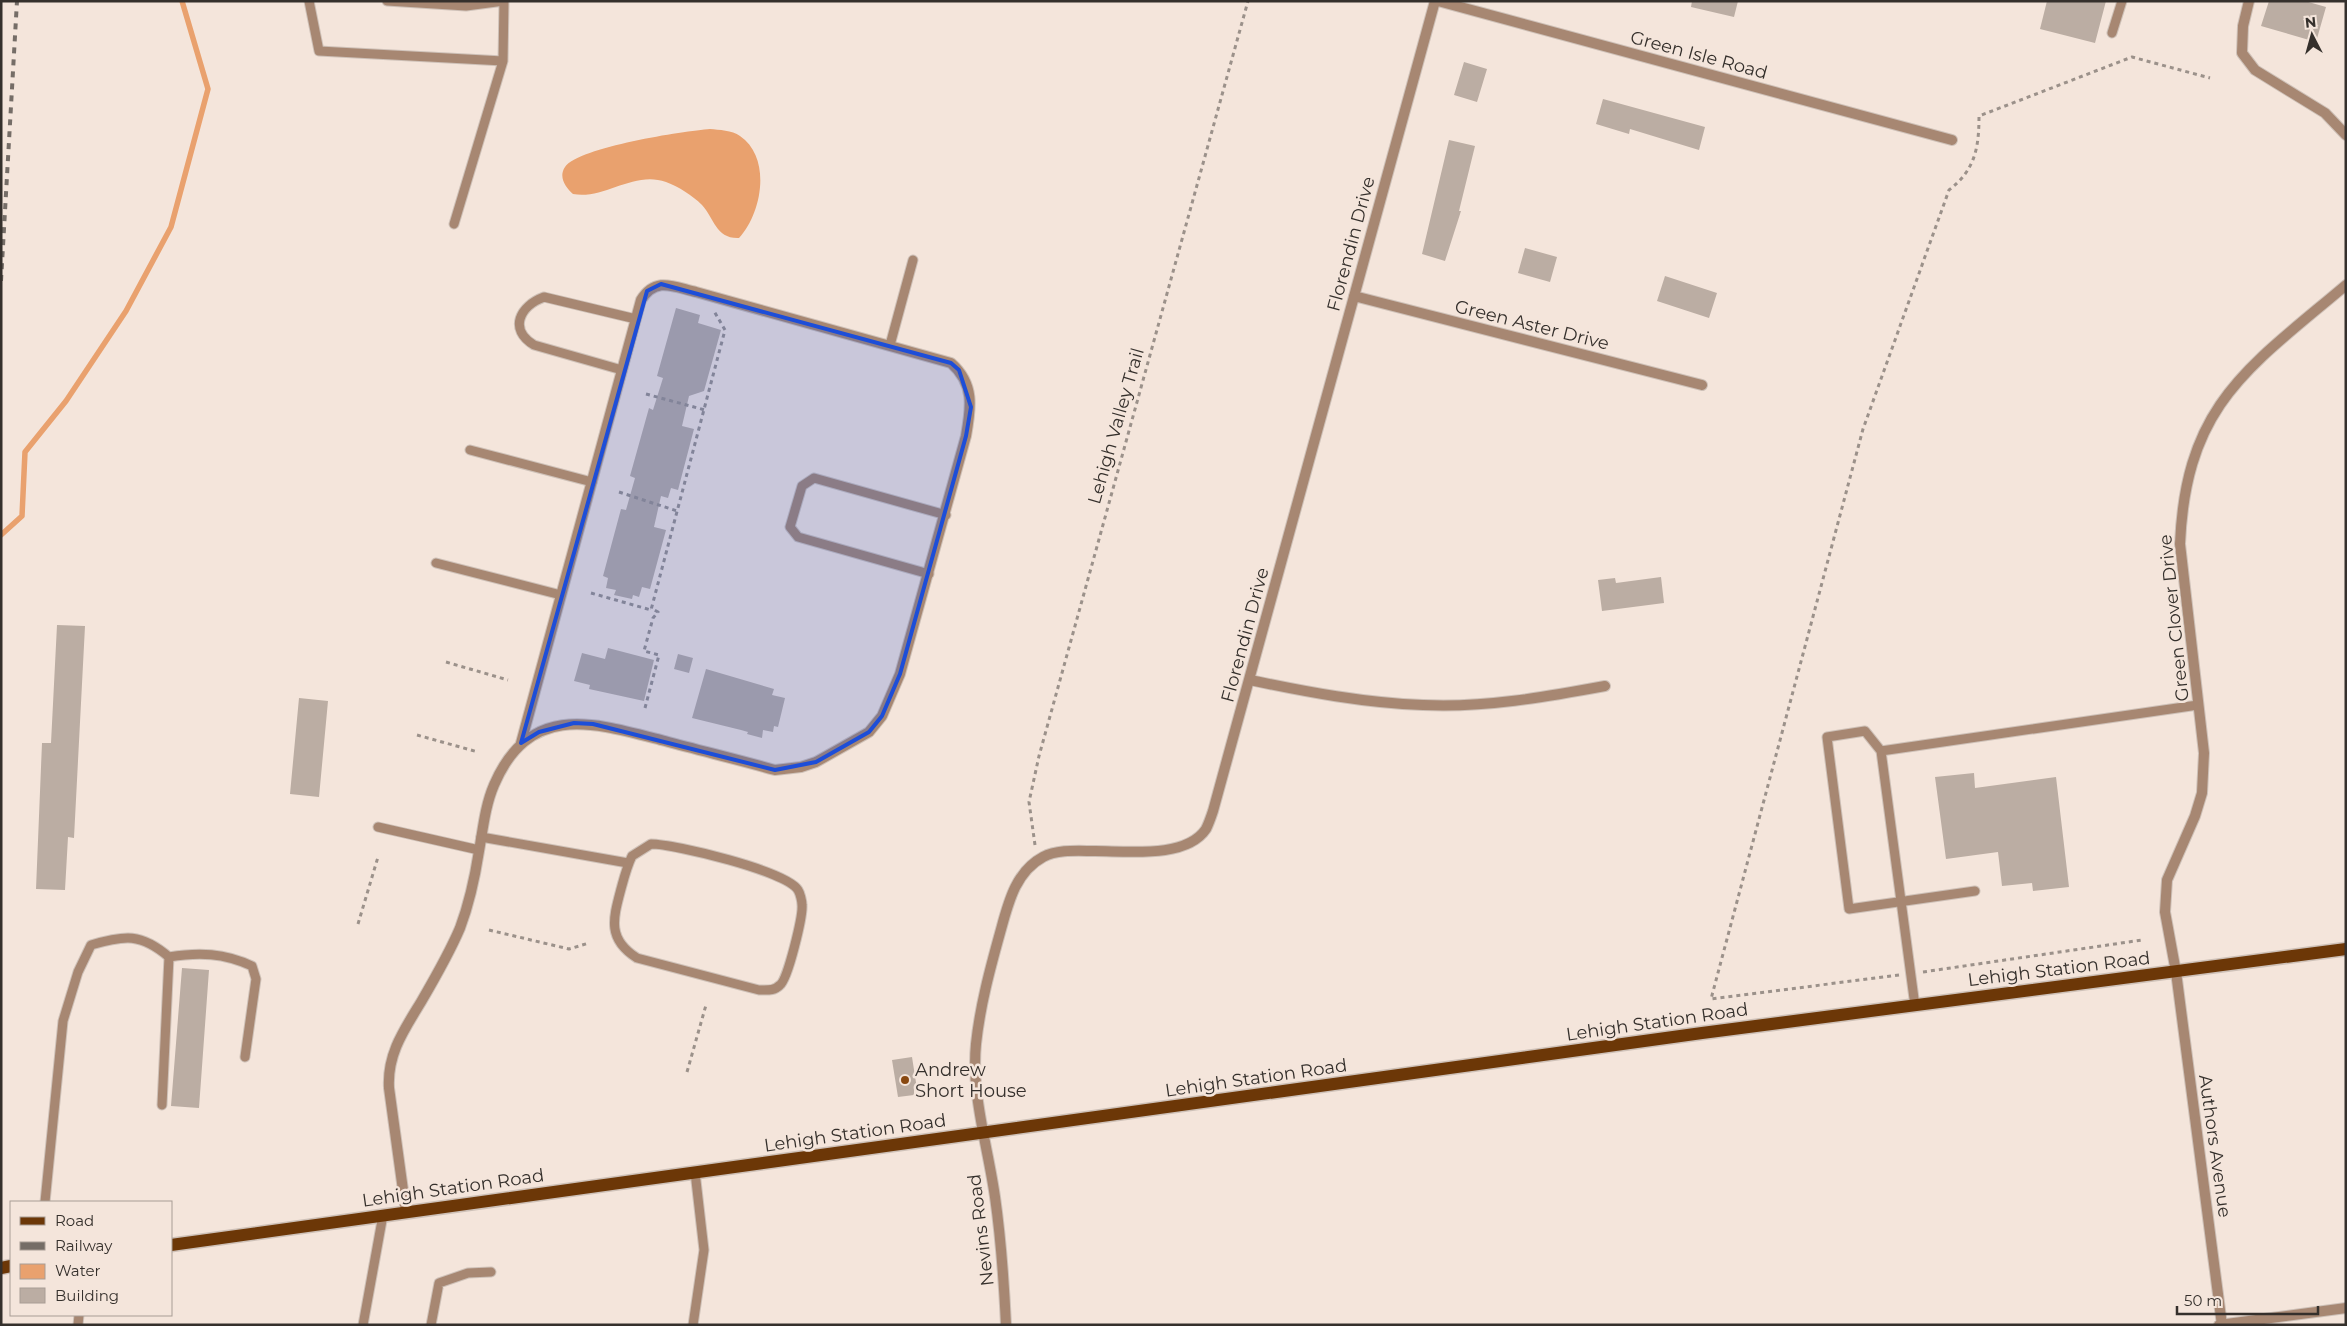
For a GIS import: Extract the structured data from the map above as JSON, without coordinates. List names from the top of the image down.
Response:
{
  "streets": {
    "main road": ["Lehigh Station Road"],
    "street": [
      "Green Isle Road",
      "Florendin Drive",
      "Green Aster Drive",
      "Green Clover Drive",
      "Authors Avenue",
      "Nevins Road"
    ],
    "path": ["Lehigh Valley Trail"]
  },
  "crossings": [
    ["Green Isle Road", "Florendin Drive"],
    ["Florendin Drive", "Green Aster Drive"],
    ["Florendin Drive", "Lehigh Valley Trail"],
    ["Florendin Drive", "Lehigh Station Road"],
    ["Florendin Drive", "Nevins Road"],
    ["Green Clover Drive", "Lehigh Station Road"],
    ["Green Clover Drive", "Authors Avenue"],
    ["Lehigh Station Road", "Authors Avenue"],
    ["Lehigh Station Road", "Nevins Road"]
  ],
  "places": ["Andrew Short House"],
  "legend": [
    "Road",
    "Railway",
    "Water",
    "Building"
  ],
  "scale_bar": "50 m",
  "north": "top"
}
